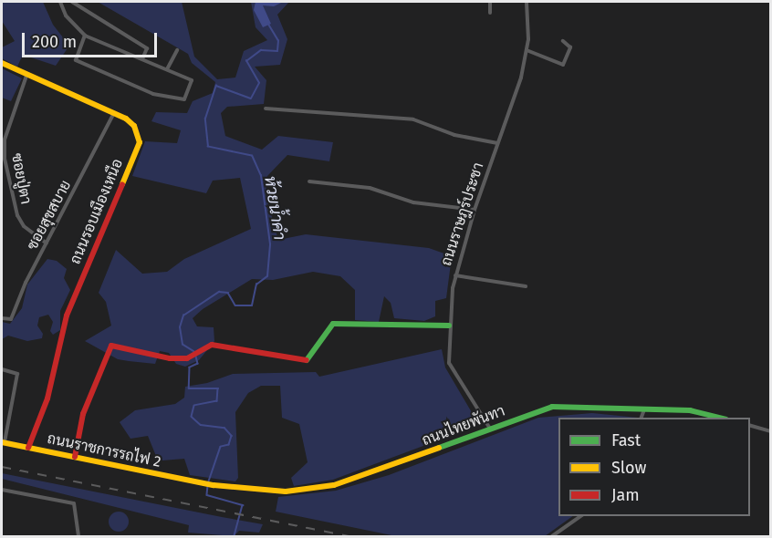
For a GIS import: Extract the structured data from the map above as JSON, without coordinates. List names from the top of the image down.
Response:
{
  "streets": {
    "street": [
      "ซอยปู่ตา",
      "ถนนรอบเมืองเหนือ",
      "ถนนราษฎร์ประชา",
      "ซอยสุขสบาย",
      "ถนนไทยพันทา",
      "ถนนราชการรถไฟ 2"
    ]
  },
  "crossings": [
    ["ซอยปู่ตา", "ถนนรอบเมืองเหนือ"],
    ["ซอยปู่ตา", "ซอยสุขสบาย"],
    ["ถนนรอบเมืองเหนือ", "ซอยสุขสบาย"],
    ["ถนนรอบเมืองเหนือ", "ถนนราชการรถไฟ 2"],
    ["ถนนราษฎร์ประชา", "ถนนไทยพันทา"],
    ["ถนนไทยพันทา", "ถนนราชการรถไฟ 2"]
  ],
  "water": ["ห้วยน้ำคำ"],
  "legend": ["Fast", "Slow", "Jam"],
  "scale_bar": "200 m"
}
